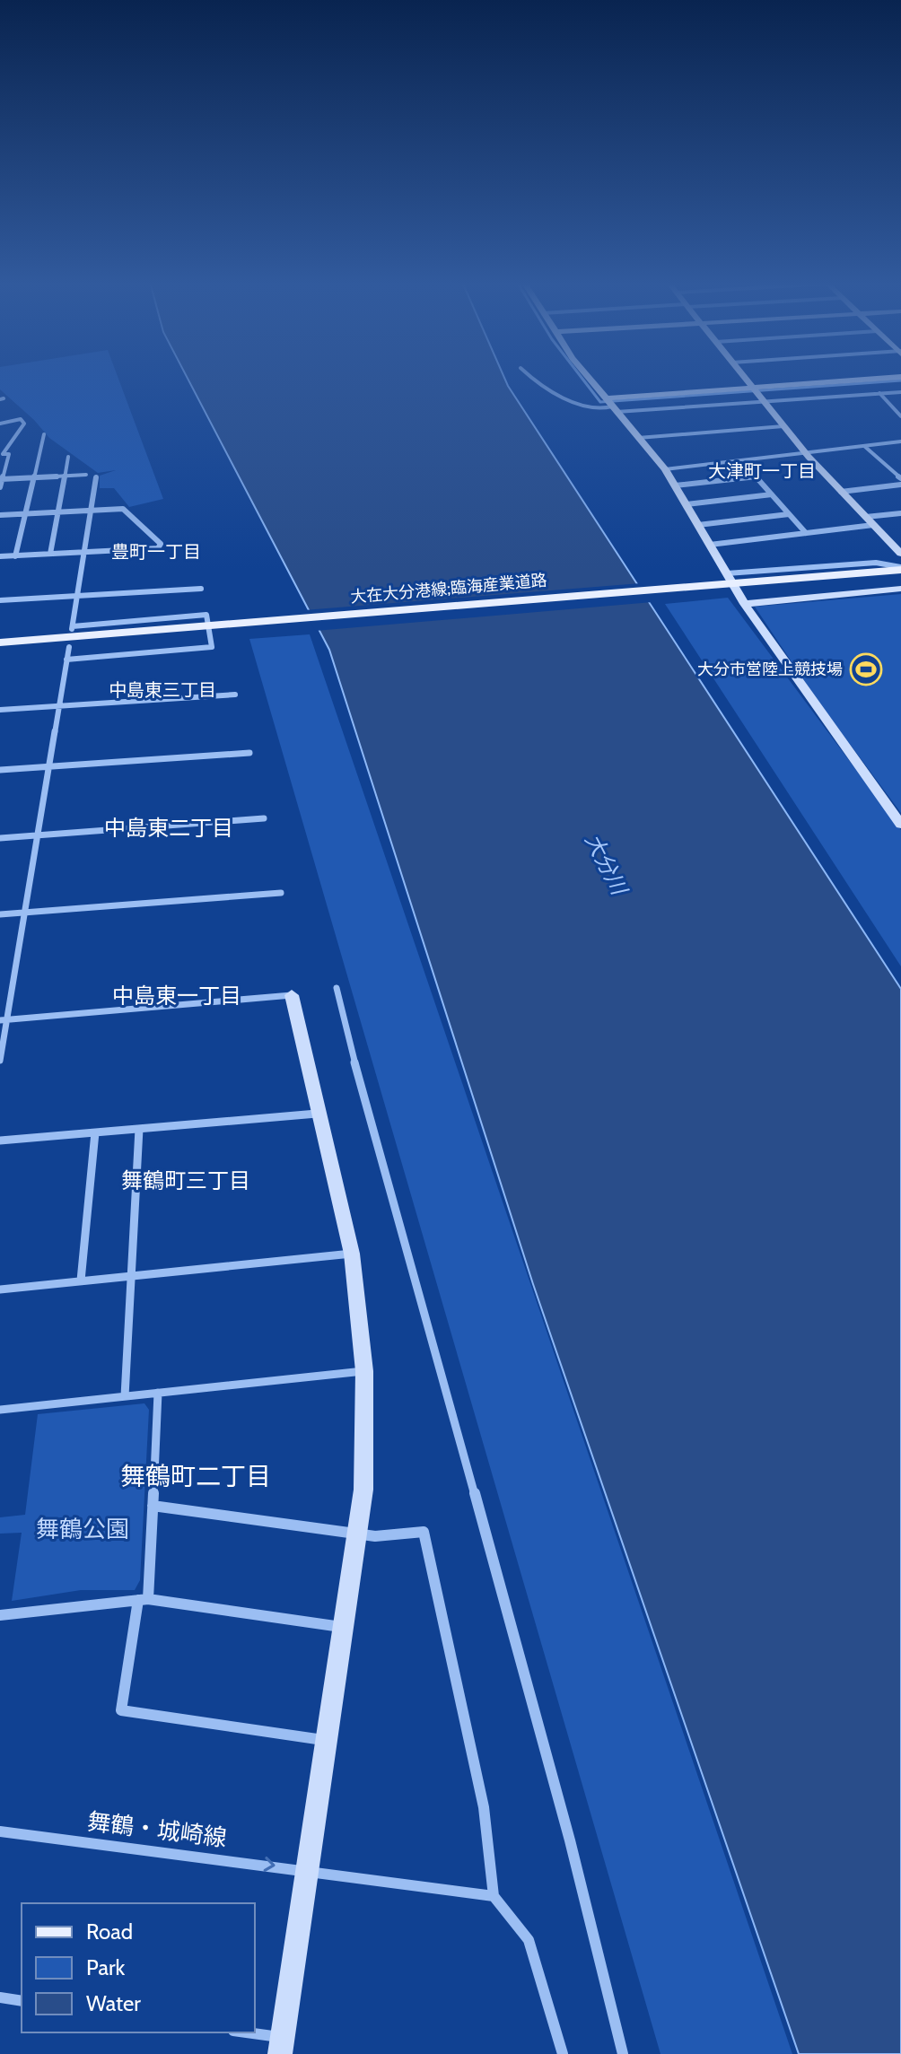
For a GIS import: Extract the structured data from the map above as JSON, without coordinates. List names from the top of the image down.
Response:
{
  "streets": {
    "main road": ["大在大分港線;臨海産業道路"],
    "street": ["舞鶴・城崎線"]
  },
  "one_way": ["舞鶴・城崎線"],
  "districts": [
    "大津町一丁目",
    "豊町一丁目",
    "中島東三丁目",
    "中島東二丁目",
    "中島東一丁目",
    "舞鶴町三丁目",
    "舞鶴町二丁目"
  ],
  "water": ["大分川"],
  "parks": ["舞鶴公園"],
  "places": {
    "sports": ["大分市営陸上競技場"]
  },
  "legend": ["Road", "Park", "Water"]
}
